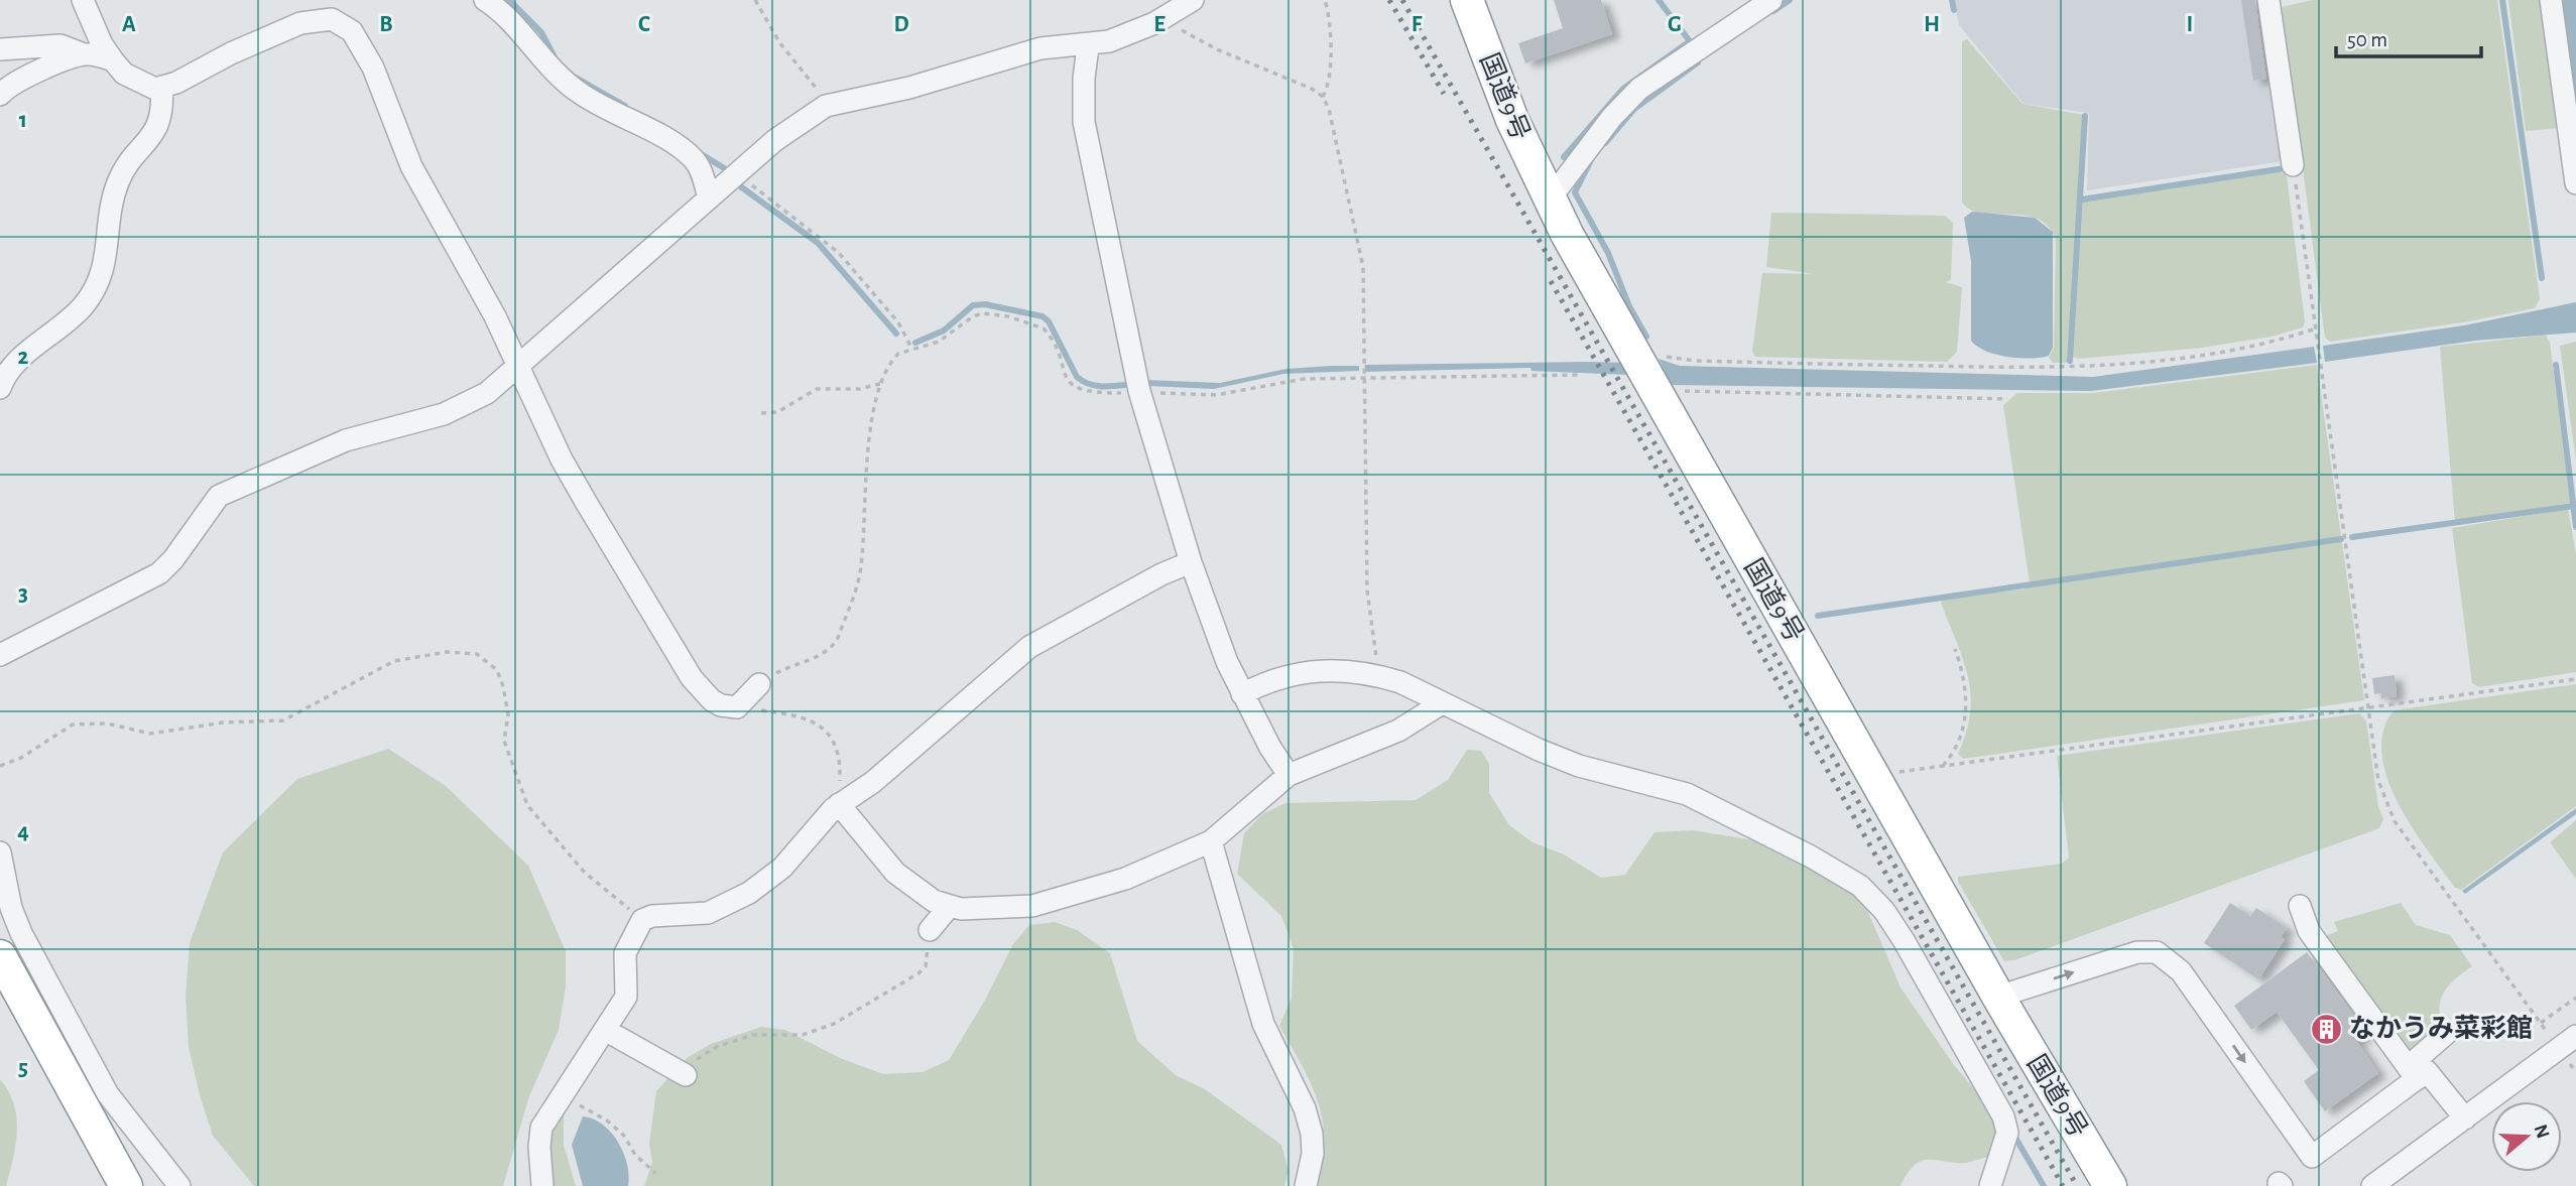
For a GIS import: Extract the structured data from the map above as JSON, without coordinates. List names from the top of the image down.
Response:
{
  "streets": {
    "highway": ["国道9号"]
  },
  "places": {
    "building": ["なかうみ菜彩館"]
  },
  "scale_bar": "50 m",
  "north": "right",
  "grid": {
    "columns": [
      "A",
      "B",
      "C",
      "D",
      "E",
      "F",
      "G",
      "H",
      "I"
    ],
    "rows": [
      "1",
      "2",
      "3",
      "4",
      "5"
    ]
  }
}
